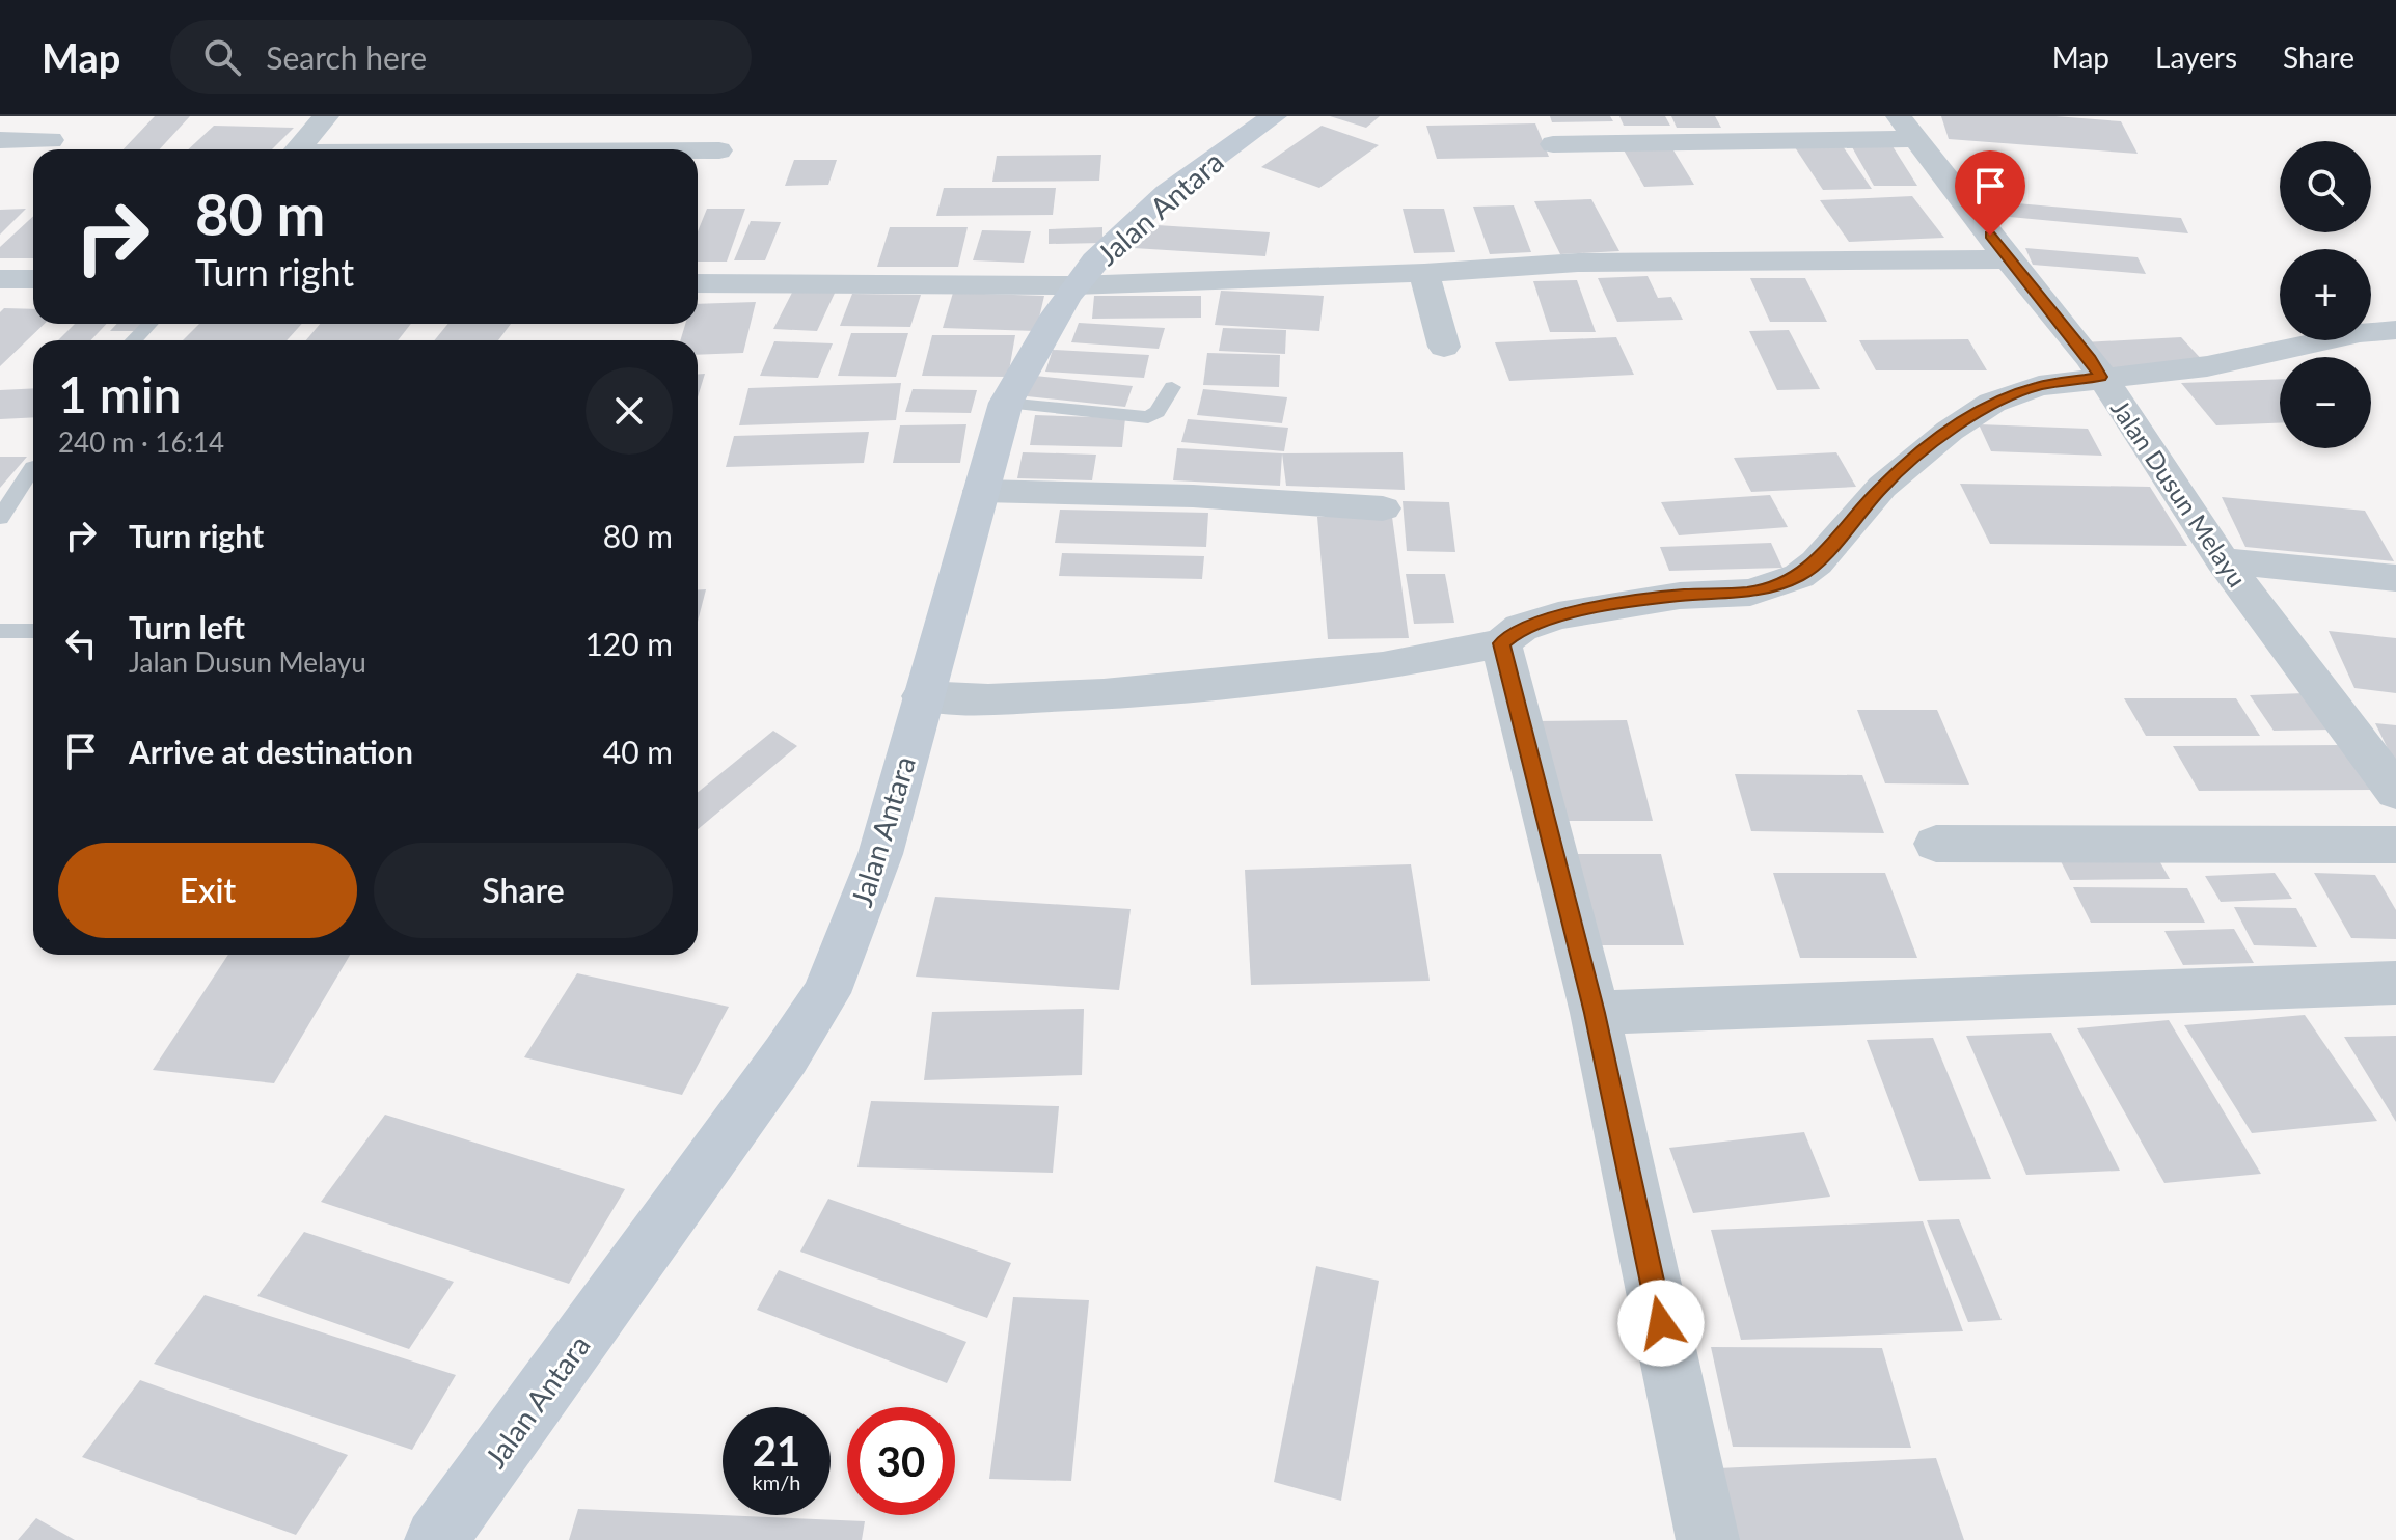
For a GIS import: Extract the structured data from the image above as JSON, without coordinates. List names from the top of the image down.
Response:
{
  "streets": {
    "street": ["Jalan Antara", "Jalan Dusun Melayu"]
  },
  "page": {
    "header": "Map",
    "search": "Search here",
    "nav": ["Map", "Layers", "Share"],
    "map_buttons": ["+", "−"],
    "turn": ["80 m", "Turn right"],
    "heading": ["1 min", "240 m · 16:14"],
    "list": [
      {
        "name": "Turn right",
        "value": "80 m"
      },
      {
        "name": "Turn left",
        "note": "Jalan Dusun Melayu",
        "value": "120 m"
      },
      {
        "name": "Arrive at destination",
        "value": "40 m"
      }
    ],
    "buttons": ["Exit", "Share"],
    "speed": "21 km/h",
    "limit": "30"
  }
}
